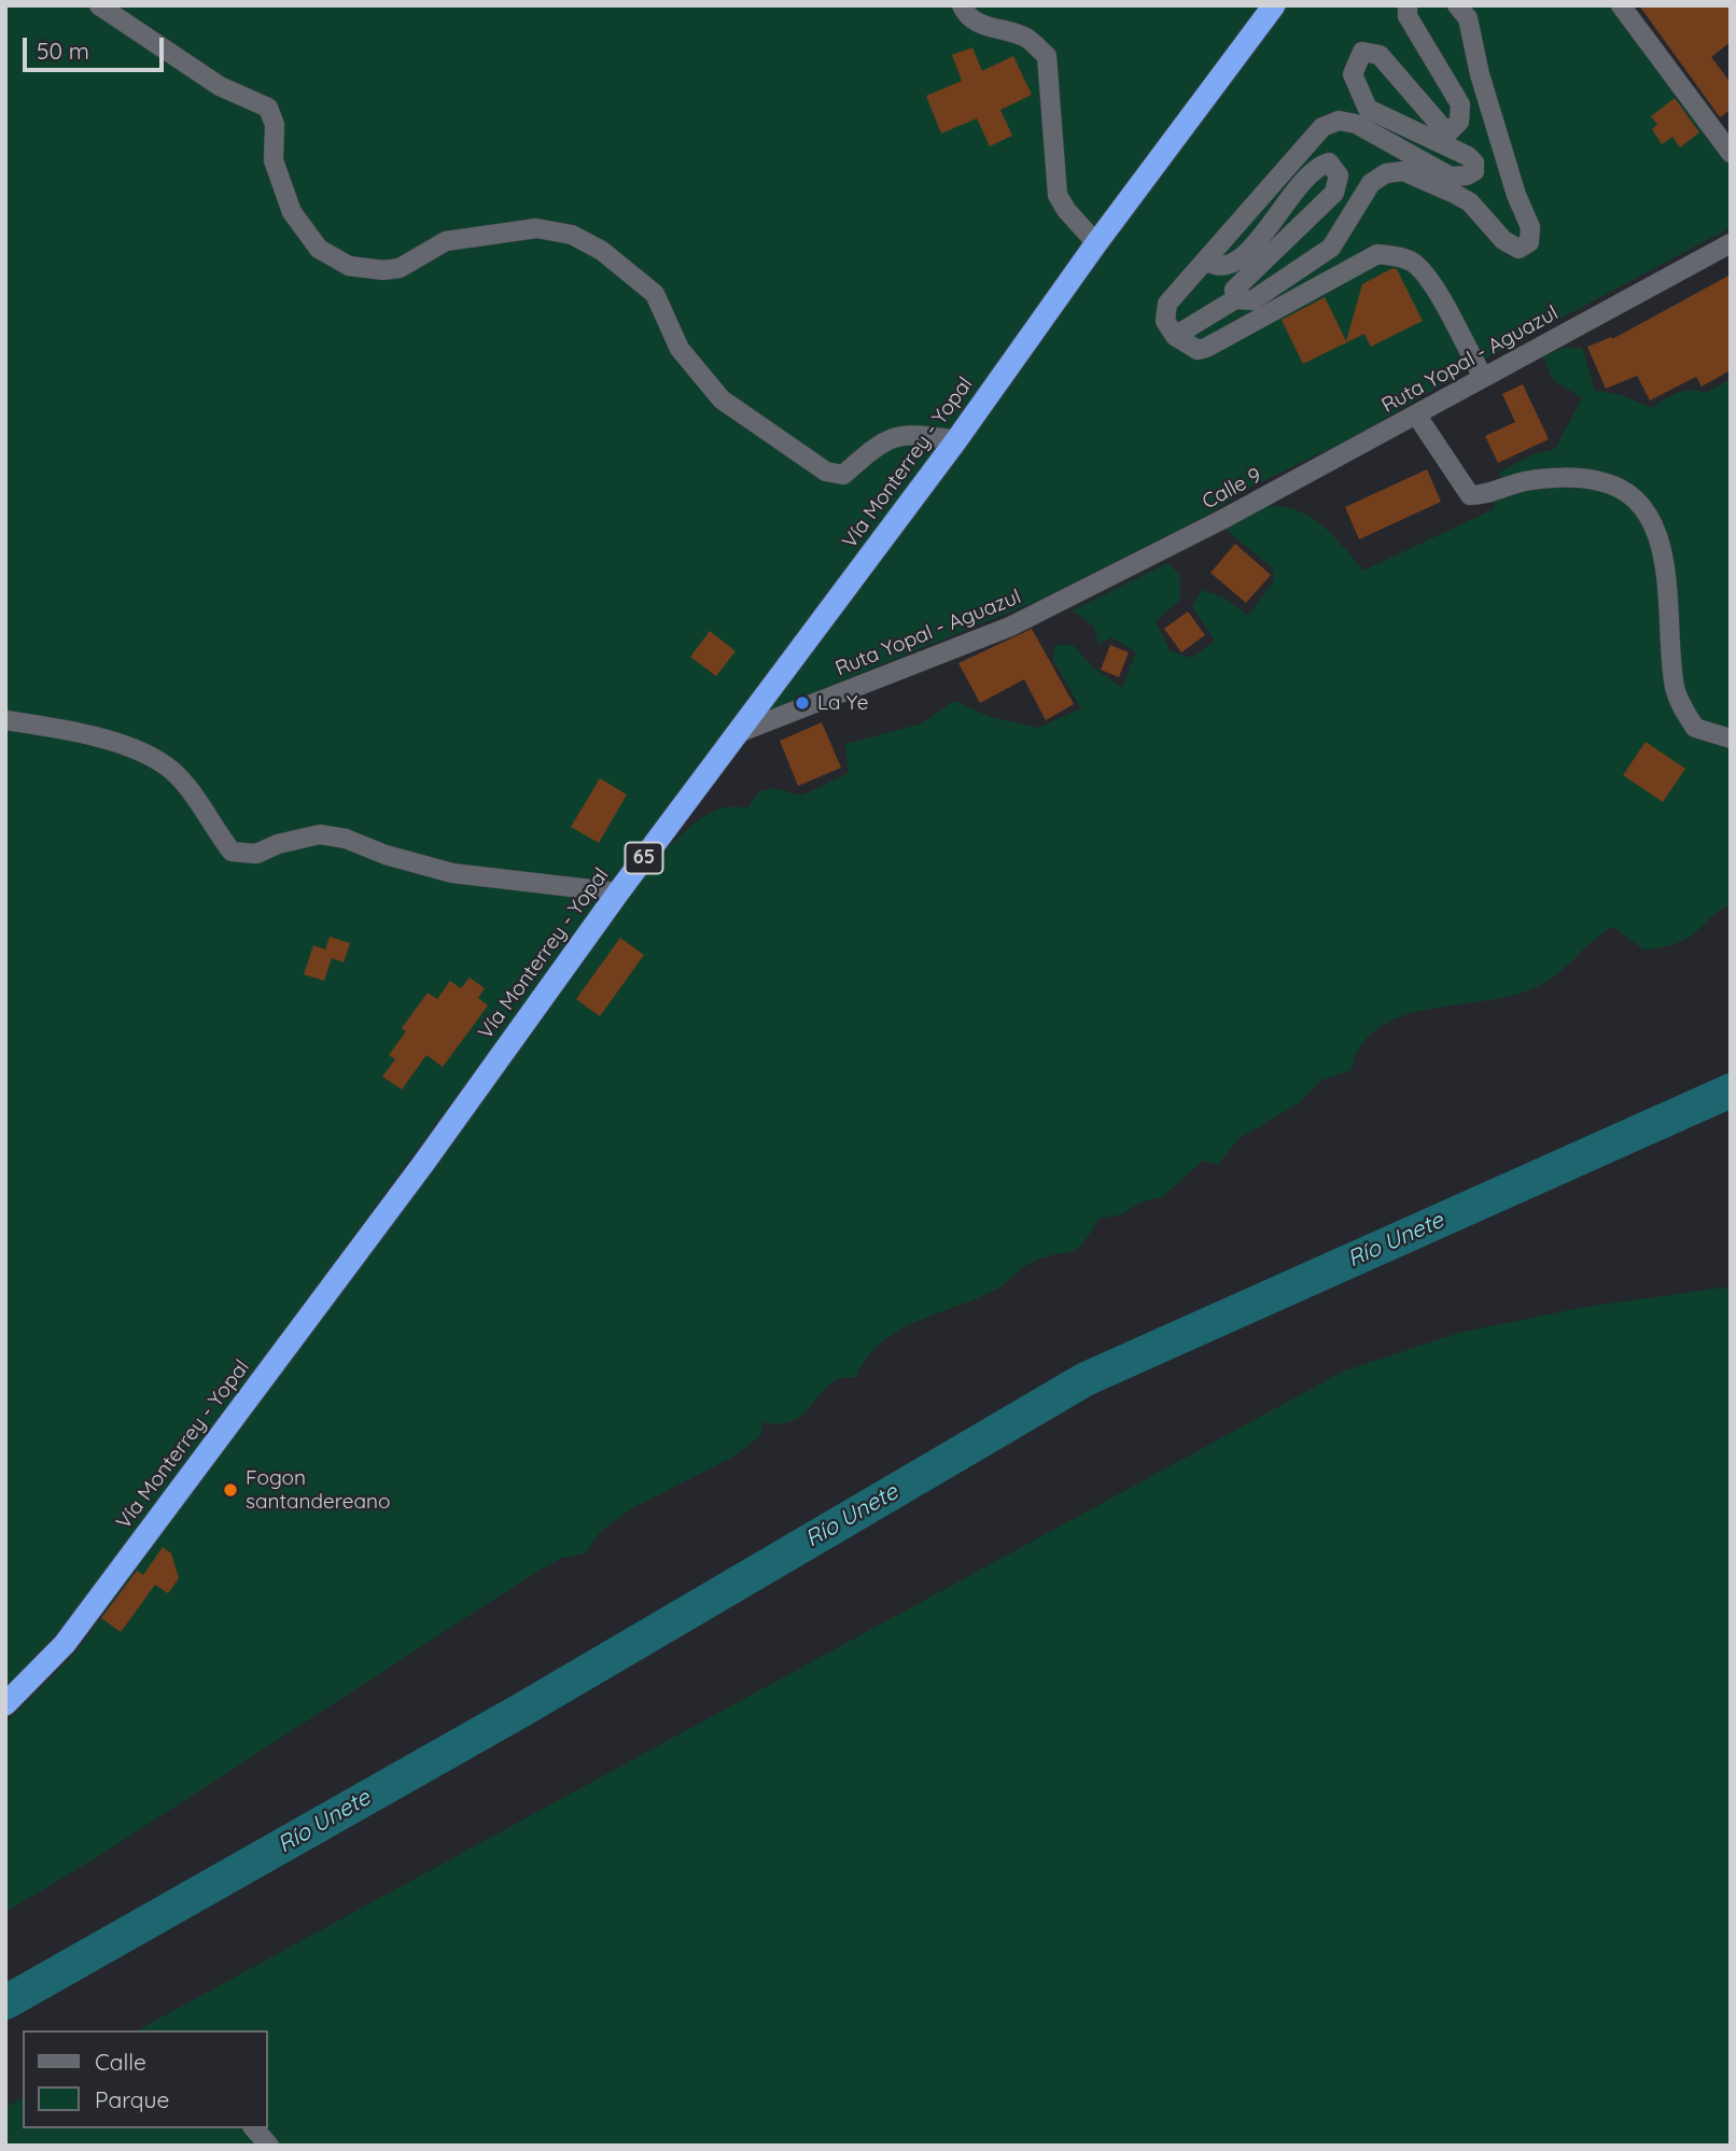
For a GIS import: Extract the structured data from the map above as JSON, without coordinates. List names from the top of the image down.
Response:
{
  "streets": {
    "highway": ["Vía Monterrey - Yopal", "65"],
    "street": ["Ruta Yopal - Aguazul"]
  },
  "crossings": [
    ["Ruta Yopal - Aguazul", "Vía Monterrey - Yopal"]
  ],
  "water": ["Río Unete"],
  "places": ["La Ye", "Fogon santandereano"],
  "legend": ["Calle", "Parque"],
  "scale_bar": "50 m"
}
